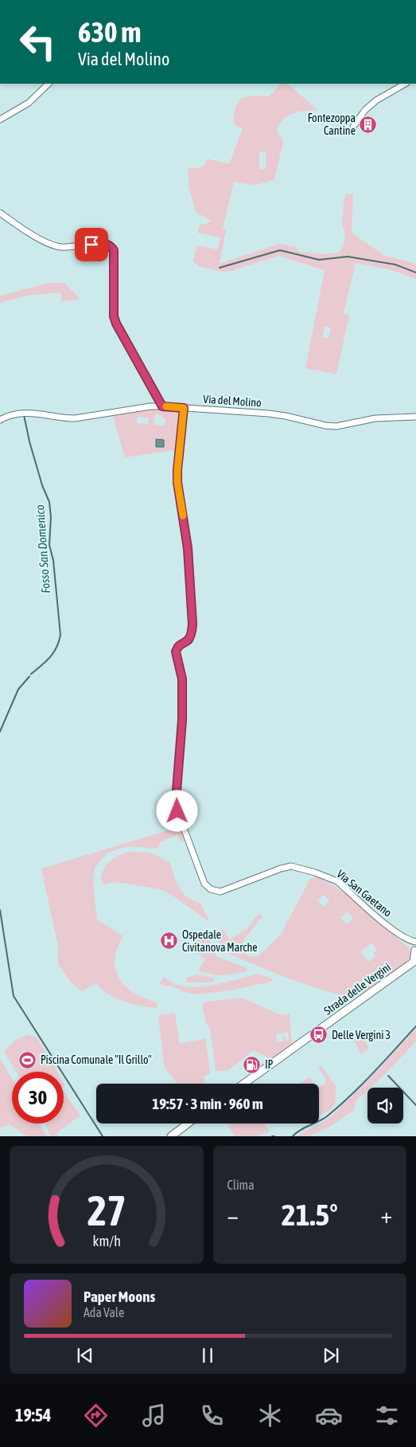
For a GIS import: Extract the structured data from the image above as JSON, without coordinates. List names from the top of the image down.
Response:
{
  "streets": {
    "main road": ["Strada delle Vergini"],
    "street": ["Via del Molino", "Via San Gaetano"]
  },
  "crossings": [
    ["Via del Molino", "Via San Gaetano"],
    ["Via San Gaetano", "Strada delle Vergini"]
  ],
  "water": ["Fosso San Domenico"],
  "places": {
    "building": ["Fontezoppa Cantine"],
    "hospital": ["Ospedale Civitanova Marche"],
    "bus stop": ["Delle Vergini 3"],
    "sports": ["Piscina Comunale \"Il Grillo\""],
    "fuel station": ["IP"]
  },
  "page": {
    "turn": ["630 m", "Via del Molino"],
    "limit": "30",
    "trip": "19:57 · 3 min · 960 m",
    "tile": "Clima",
    "heat": ["−", "21.5°", "+"],
    "song": ["Paper Moons", "Ada Vale"],
    "tabs": "19:54",
    "gauge": ["27", "km/h"]
  }
}
